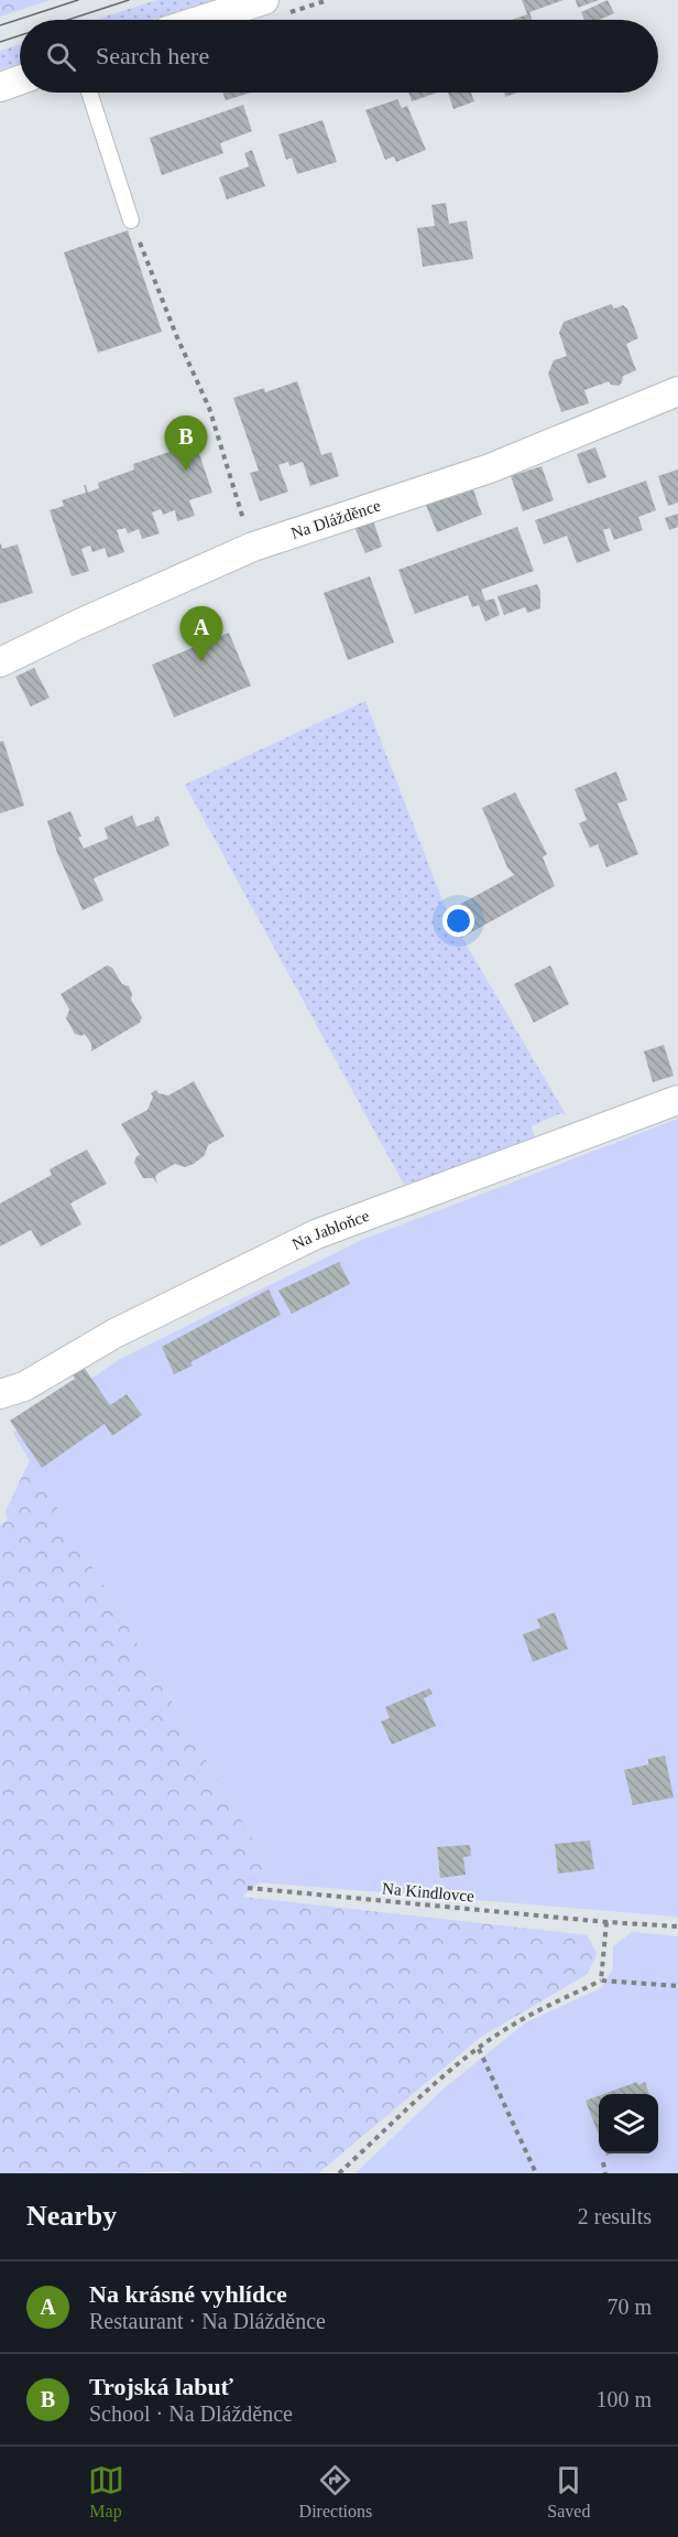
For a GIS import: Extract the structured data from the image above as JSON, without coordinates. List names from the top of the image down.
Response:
{
  "streets": {
    "street": ["Na Dlážděnce", "Na Jabloňce"],
    "path": ["Na Kindlovce"]
  },
  "page": {
    "search": "Search here",
    "pins": ["B", "A"],
    "heading": ["Nearby", "2 results"],
    "list": [
      {
        "mark": "A",
        "name": "Na krásné vyhlídce",
        "note": "Restaurant · Na Dlážděnce",
        "value": "70 m"
      },
      {
        "mark": "B",
        "name": "Trojská labuť",
        "note": "School · Na Dlážděnce",
        "value": "100 m"
      }
    ],
    "nav": ["Map", "Directions", "Saved"]
  }
}
